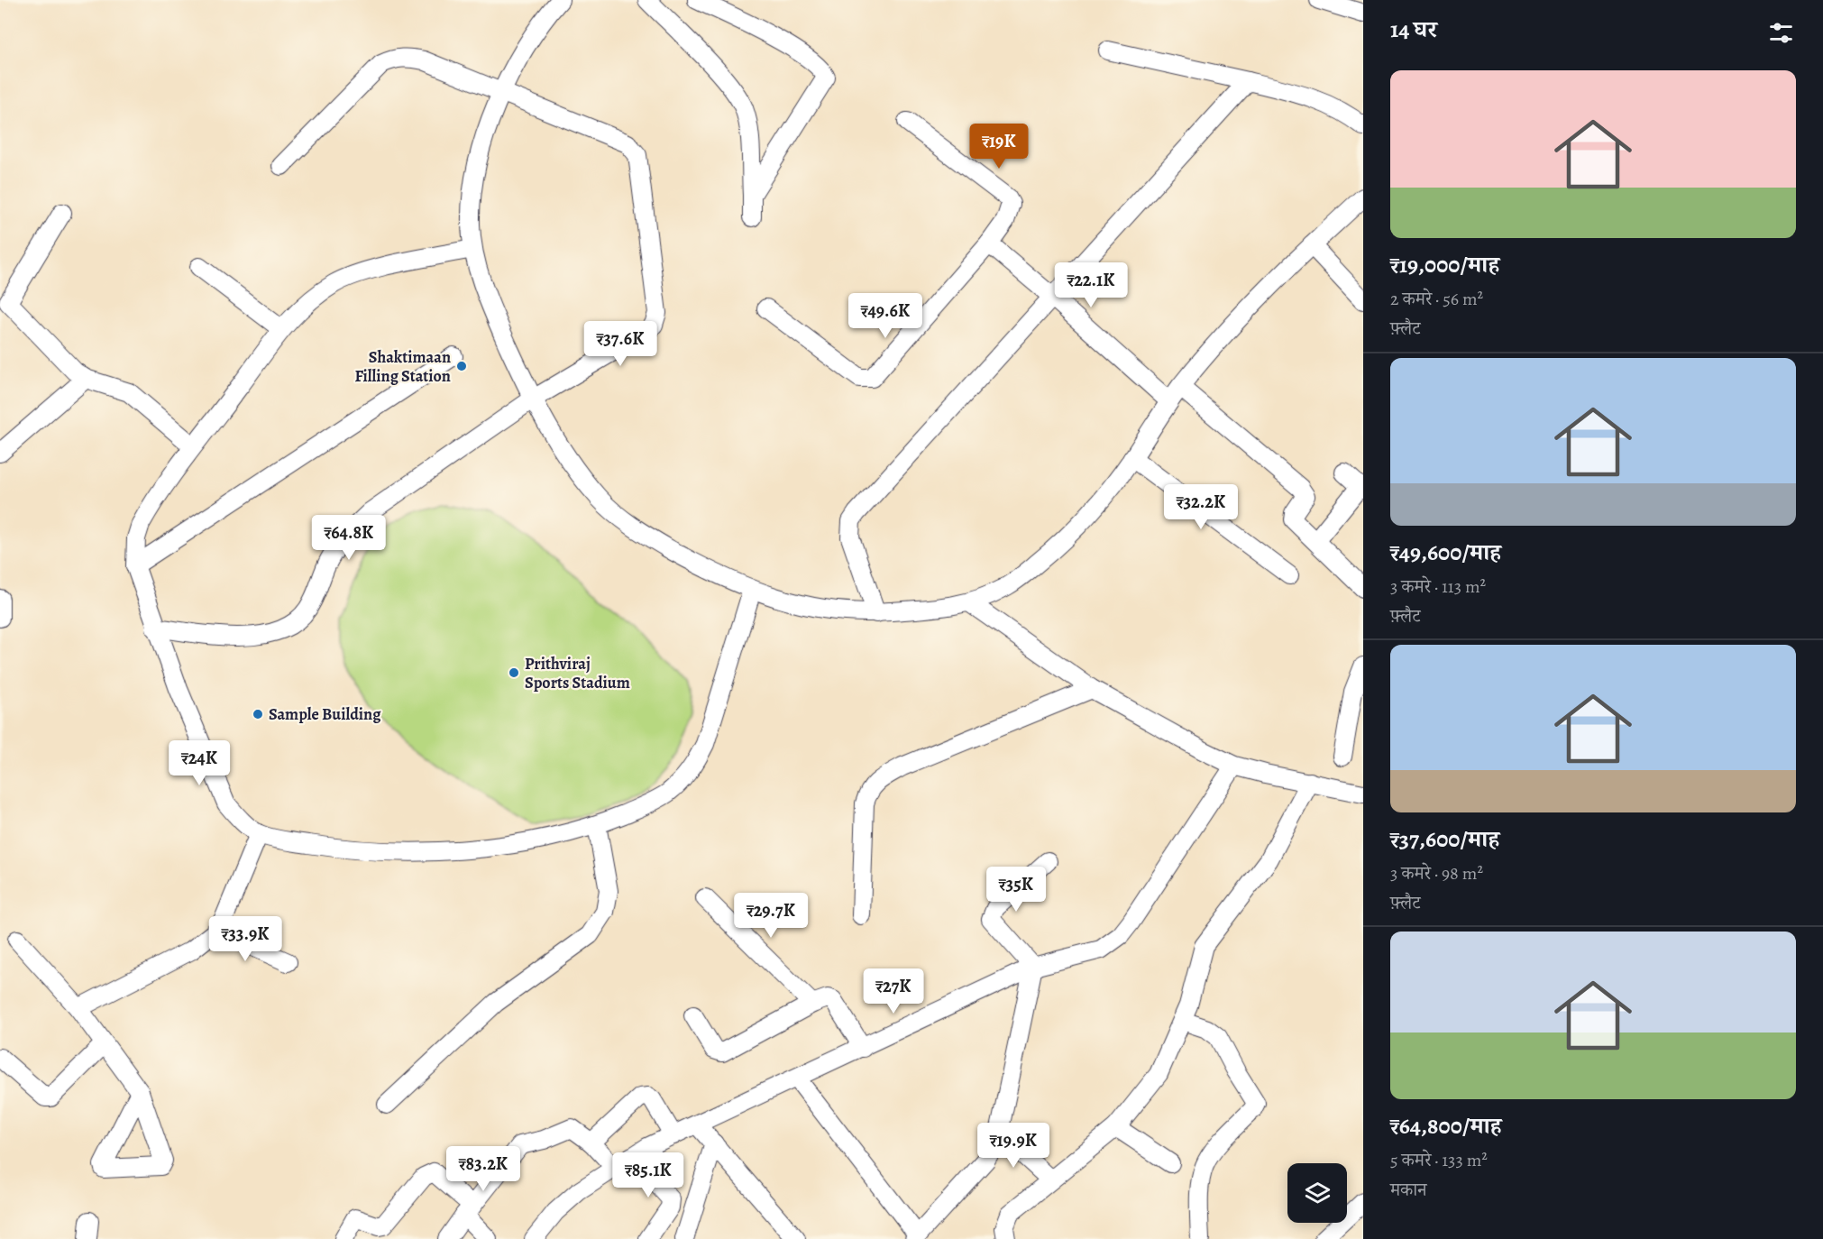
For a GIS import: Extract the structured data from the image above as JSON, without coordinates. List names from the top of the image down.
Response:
{
  "places": ["Shaktimaan Filling Station", "Prithviraj Sports Stadium", "Sample Building"],
  "page": {
    "heading": "14 घर",
    "list": [
      {
        "name": "₹19,000/माह",
        "note": "2 कमरे · 56 m² · फ़्लैट"
      },
      {
        "name": "₹49,600/माह",
        "note": "3 कमरे · 113 m² · फ़्लैट"
      },
      {
        "name": "₹37,600/माह",
        "note": "3 कमरे · 98 m² · फ़्लैट"
      },
      {
        "name": "₹64,800/माह",
        "note": "5 कमरे · 133 m² · मकान"
      }
    ],
    "price": [
      "₹19K",
      "₹22.1K",
      "₹49.6K",
      "₹37.6K",
      "₹32.2K",
      "₹64.8K",
      "₹24K",
      "₹35K",
      "₹29.7K",
      "₹33.9K",
      "₹27K",
      "₹19.9K",
      "₹83.2K",
      "₹85.1K"
    ]
  }
}
